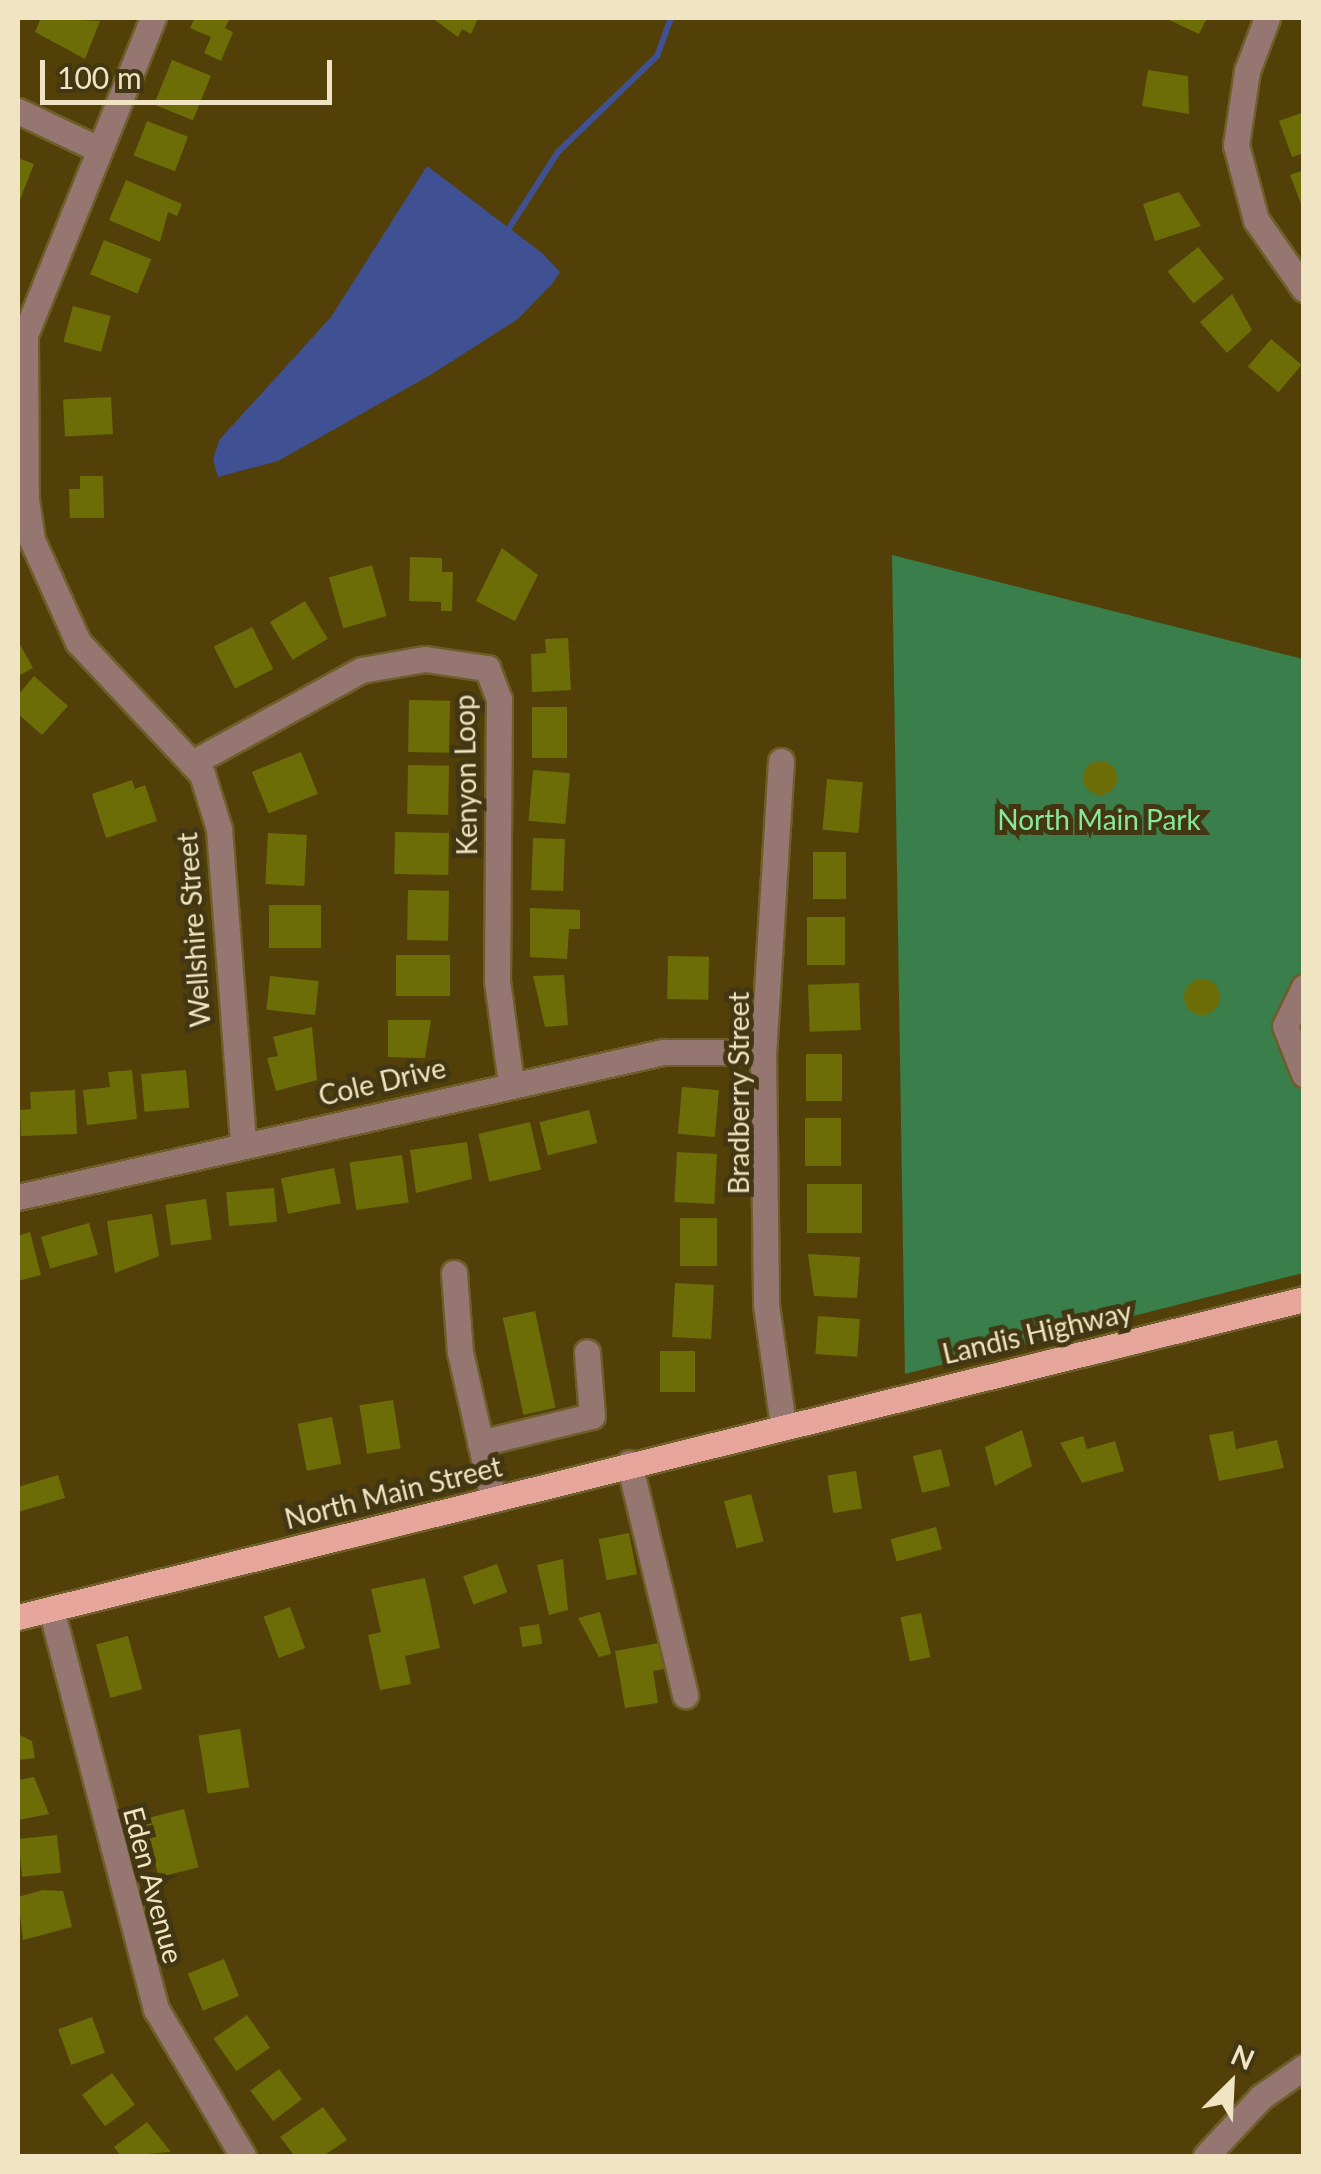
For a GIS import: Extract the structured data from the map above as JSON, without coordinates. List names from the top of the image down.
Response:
{
  "streets": {
    "main road": ["Landis Highway", "North Main Street"],
    "street": [
      "Kenyon Loop",
      "Wellshire Street",
      "Cole Drive",
      "Bradberry Street",
      "Eden Avenue"
    ]
  },
  "crossings": [
    ["Kenyon Loop", "Wellshire Street"],
    ["Kenyon Loop", "Cole Drive"],
    ["Wellshire Street", "Cole Drive"],
    ["Cole Drive", "Bradberry Street"],
    ["Bradberry Street", "Landis Highway"],
    ["Bradberry Street", "North Main Street"],
    ["Landis Highway", "North Main Street"],
    ["North Main Street", "Eden Avenue"]
  ],
  "parks": ["North Main Park"],
  "scale_bar": "100 m",
  "north": "top right"
}
